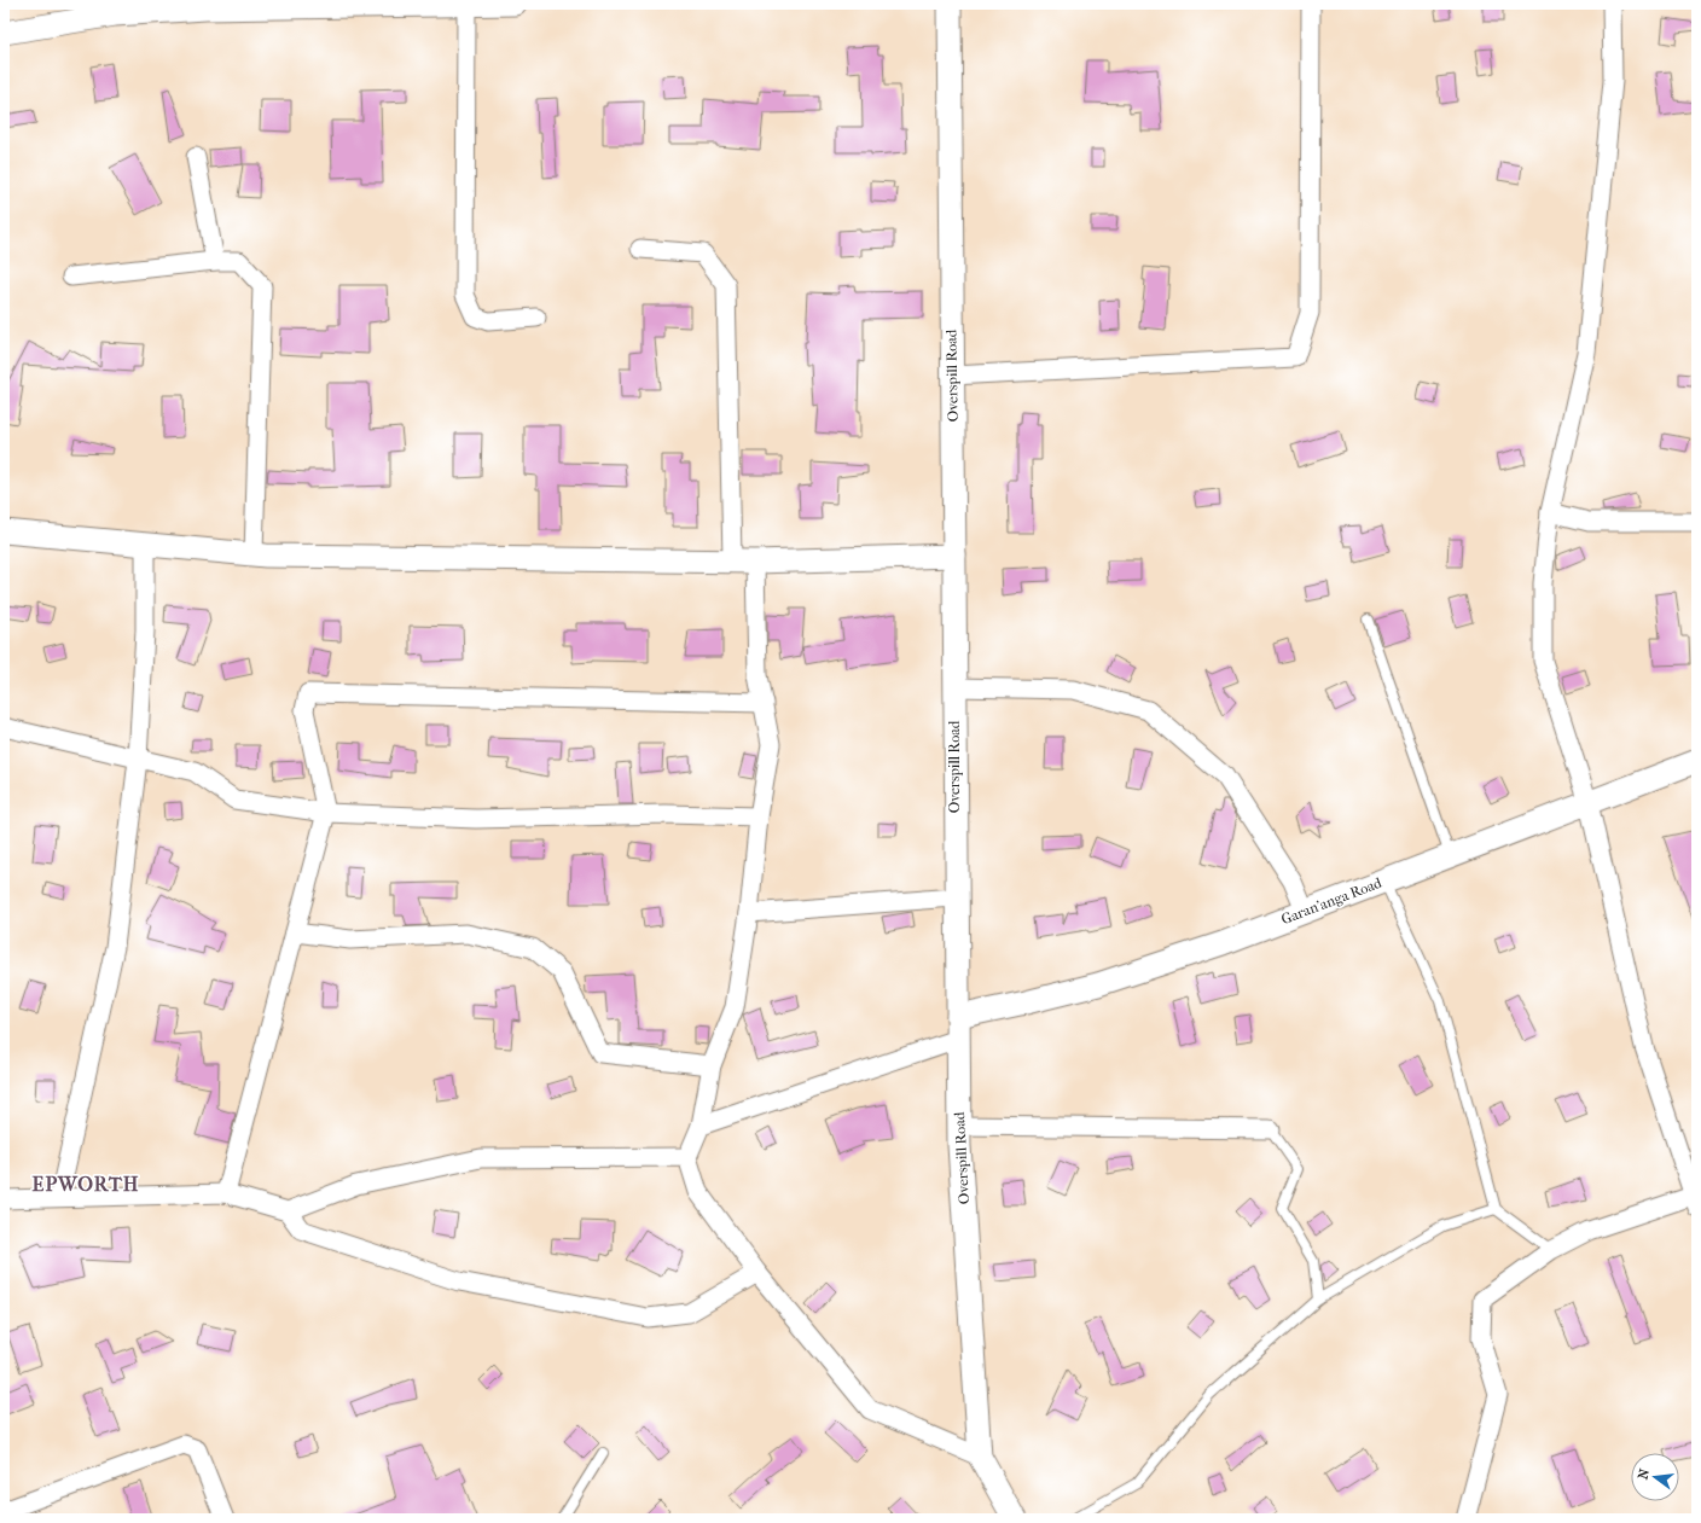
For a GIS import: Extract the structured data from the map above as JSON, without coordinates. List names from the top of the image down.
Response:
{
  "streets": {
    "street": ["Overspill Road", "Garan'anga Road"]
  },
  "crossings": [
    ["Overspill Road", "Garan'anga Road"]
  ],
  "districts": ["EPWORTH"],
  "north": "left"
}
